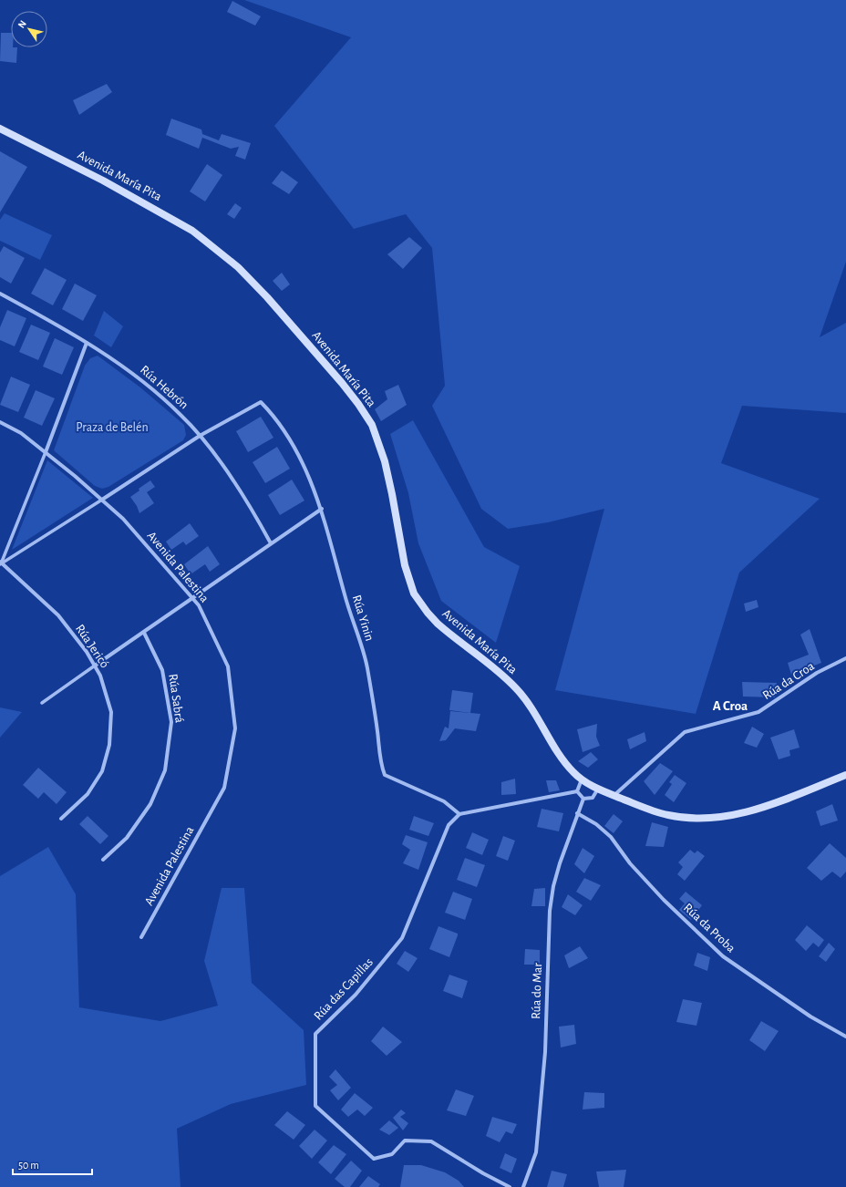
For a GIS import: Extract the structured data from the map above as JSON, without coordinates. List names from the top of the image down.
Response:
{
  "streets": {
    "main road": ["Avenida María Pita"],
    "street": [
      "Rúa Hebrón",
      "Avenida Palestina",
      "Rúa Yinin",
      "Rúa Jericó",
      "Rúa da Croa",
      "Rúa Sabrá",
      "Rúa da Proba",
      "Rúa das Capillas",
      "Rúa do Mar"
    ]
  },
  "crossings": [
    ["Avenida María Pita", "Rúa da Croa"],
    ["Rúa Hebrón", "Rúa Yinin"],
    ["Rúa Yinin", "Rúa das Capillas"],
    ["Rúa da Proba", "Rúa do Mar"]
  ],
  "districts": ["A Croa"],
  "parks": ["Praza de Belén"],
  "scale_bar": "50 m",
  "north": "top left"
}
